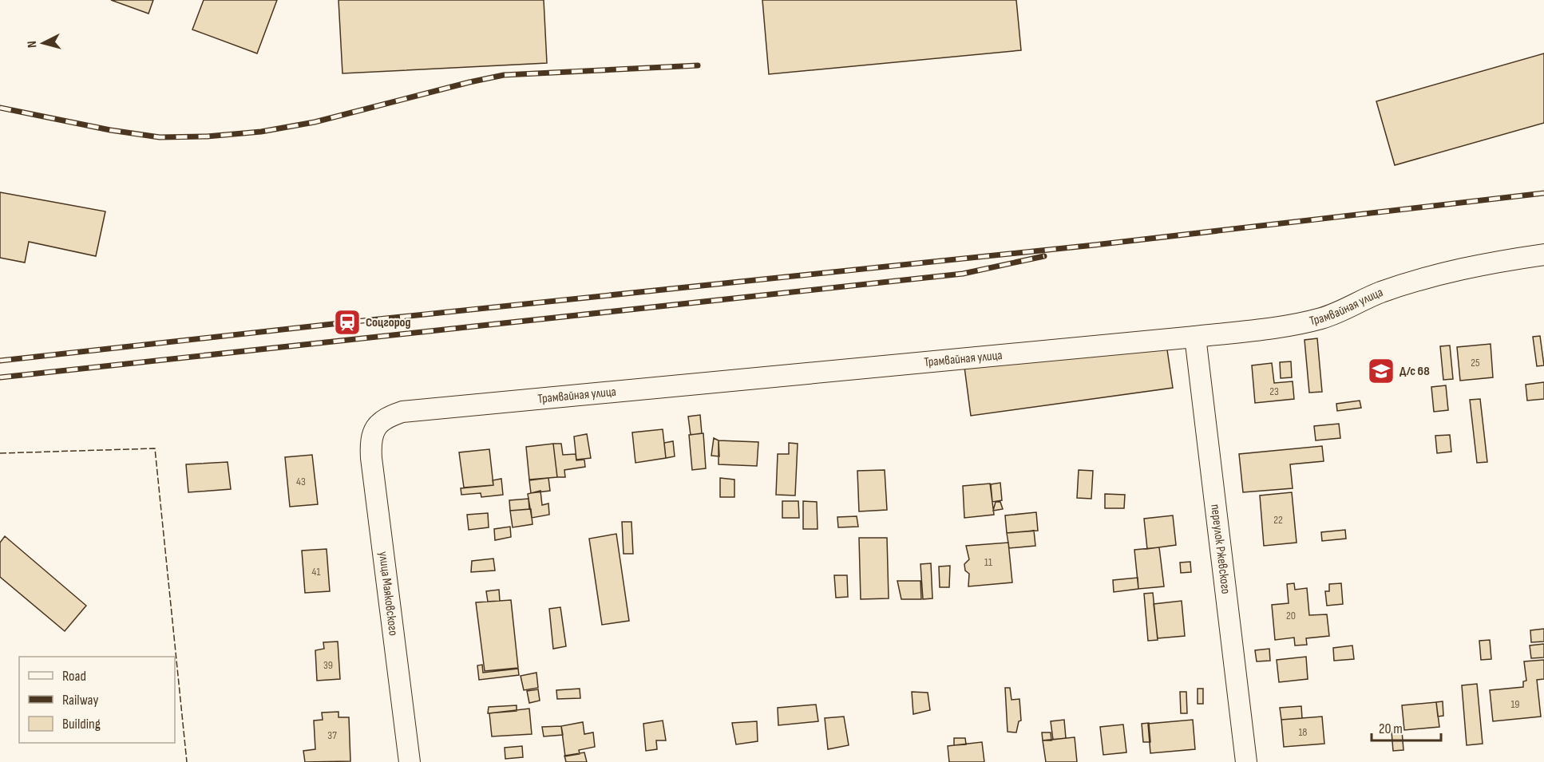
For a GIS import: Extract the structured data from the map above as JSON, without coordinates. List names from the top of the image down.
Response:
{
  "streets": {
    "street": ["Трамвайная улица", "переулок Ржевского", "улица Маяковского"]
  },
  "crossings": [
    ["Трамвайная улица", "переулок Ржевского"],
    ["Трамвайная улица", "улица Маяковского"]
  ],
  "places": {
    "station": ["Соцгород"],
    "school or university": ["Д/с 68"]
  },
  "house_numbers": [
    "25",
    "23",
    "43",
    "22",
    "11",
    "41",
    "20",
    "39",
    "19",
    "18",
    "37"
  ],
  "legend": ["Road", "Railway", "Building"],
  "scale_bar": "20 m",
  "north": "left"
}
